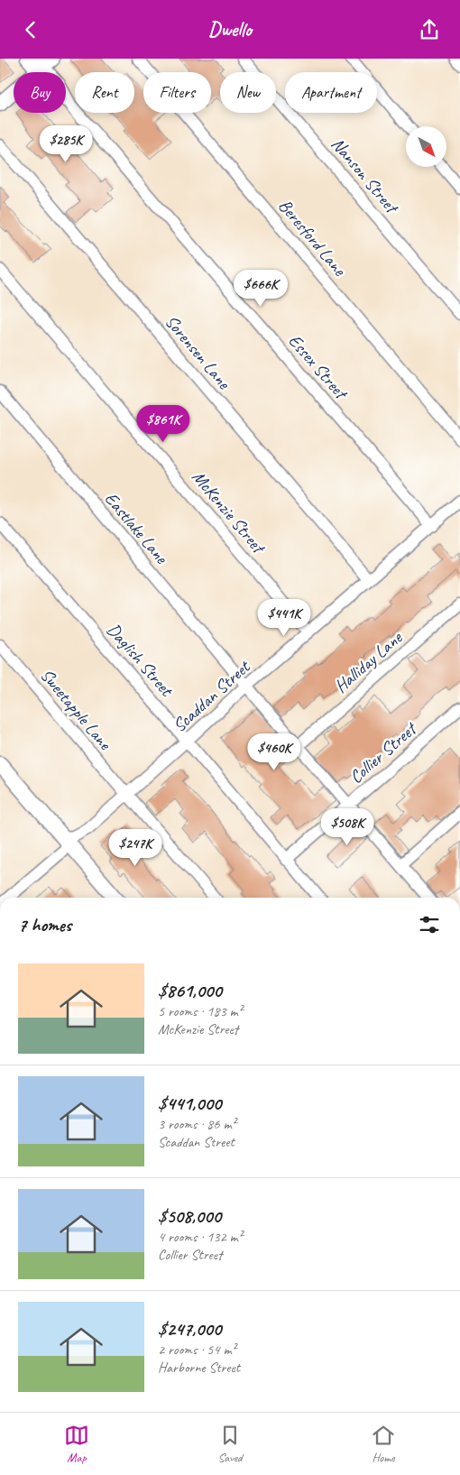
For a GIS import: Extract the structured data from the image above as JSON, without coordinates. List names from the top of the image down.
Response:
{
  "streets": {
    "street": [
      "Nanson Street",
      "Beresford Lane",
      "Sorensen Lane",
      "Essex Street",
      "McKenzie Street",
      "Eastlake Lane",
      "Daglish Street",
      "Halliday Lane",
      "Scaddan Street",
      "Sweetapple Lane",
      "Collier Street"
    ]
  },
  "crossings": [
    ["Sorensen Lane", "Scaddan Street"],
    ["Essex Street", "Scaddan Street"],
    ["McKenzie Street", "Scaddan Street"],
    ["Eastlake Lane", "Halliday Lane"],
    ["Eastlake Lane", "Scaddan Street"],
    ["Eastlake Lane", "Collier Street"],
    ["Daglish Street", "Scaddan Street"],
    ["Daglish Street", "Collier Street"],
    ["Scaddan Street", "Sweetapple Lane"]
  ],
  "north": "bottom right",
  "page": {
    "header": "Dwello",
    "chip": [
      "Buy",
      "Rent",
      "Filters",
      "New",
      "Apartment"
    ],
    "price": [
      "$285K",
      "$666K",
      "$861K",
      "$441K",
      "$460K",
      "$508K",
      "$247K"
    ],
    "heading": "7 homes",
    "list": [
      {
        "name": "$861,000",
        "note": "5 rooms · 183 m² · McKenzie Street"
      },
      {
        "name": "$441,000",
        "note": "3 rooms · 86 m² · Scaddan Street"
      },
      {
        "name": "$508,000",
        "note": "4 rooms · 132 m² · Collier Street"
      },
      {
        "name": "$247,000",
        "note": "2 rooms · 54 m² · Harborne Street"
      }
    ],
    "tabs": ["Map", "Saved", "Home"]
  }
}
